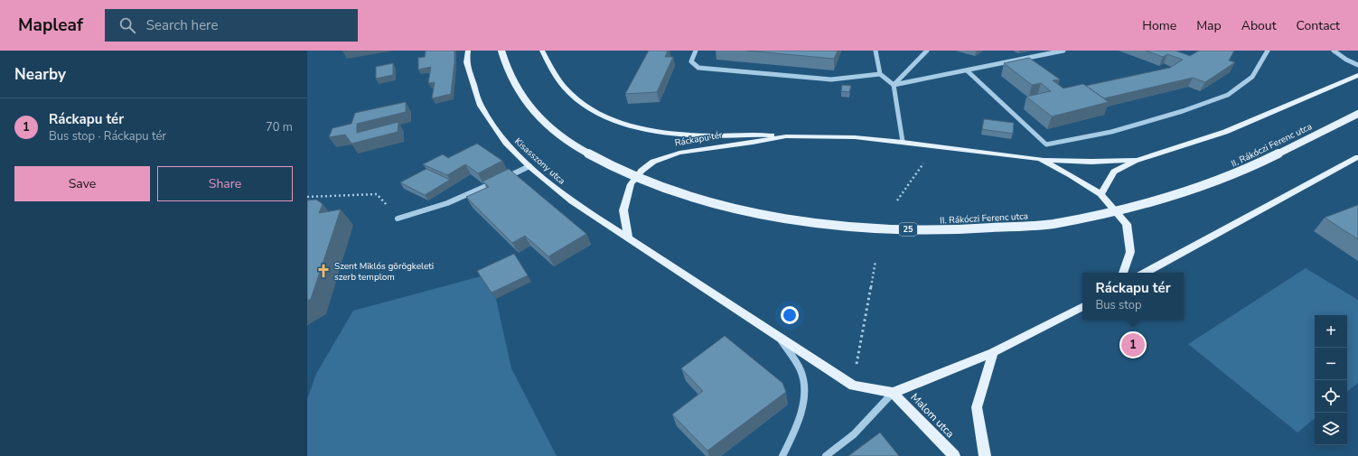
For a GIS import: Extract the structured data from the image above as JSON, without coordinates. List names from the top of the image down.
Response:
{
  "streets": {
    "main road": [
      "Ráckapu tér",
      "II. Rákóczi Ferenc utca",
      "Kisasszony utca",
      "25",
      "Malom utca"
    ]
  },
  "crossings": [
    ["Ráckapu tér", "Kisasszony utca"]
  ],
  "places": {
    "church": ["Szent Miklós görögkeleti szerb templom"]
  },
  "page": {
    "header": "Mapleaf",
    "search": "Search here",
    "nav": [
      "Home",
      "Map",
      "About",
      "Contact"
    ],
    "heading": "Nearby",
    "list": [
      {
        "mark": "1",
        "name": "Ráckapu tér",
        "note": "Bus stop · Ráckapu tér",
        "value": "70 m"
      }
    ],
    "buttons": ["Save", "Share"],
    "popup": ["Ráckapu tér", "Bus stop"],
    "map_buttons": ["+", "−"],
    "pins": "1"
  }
}
